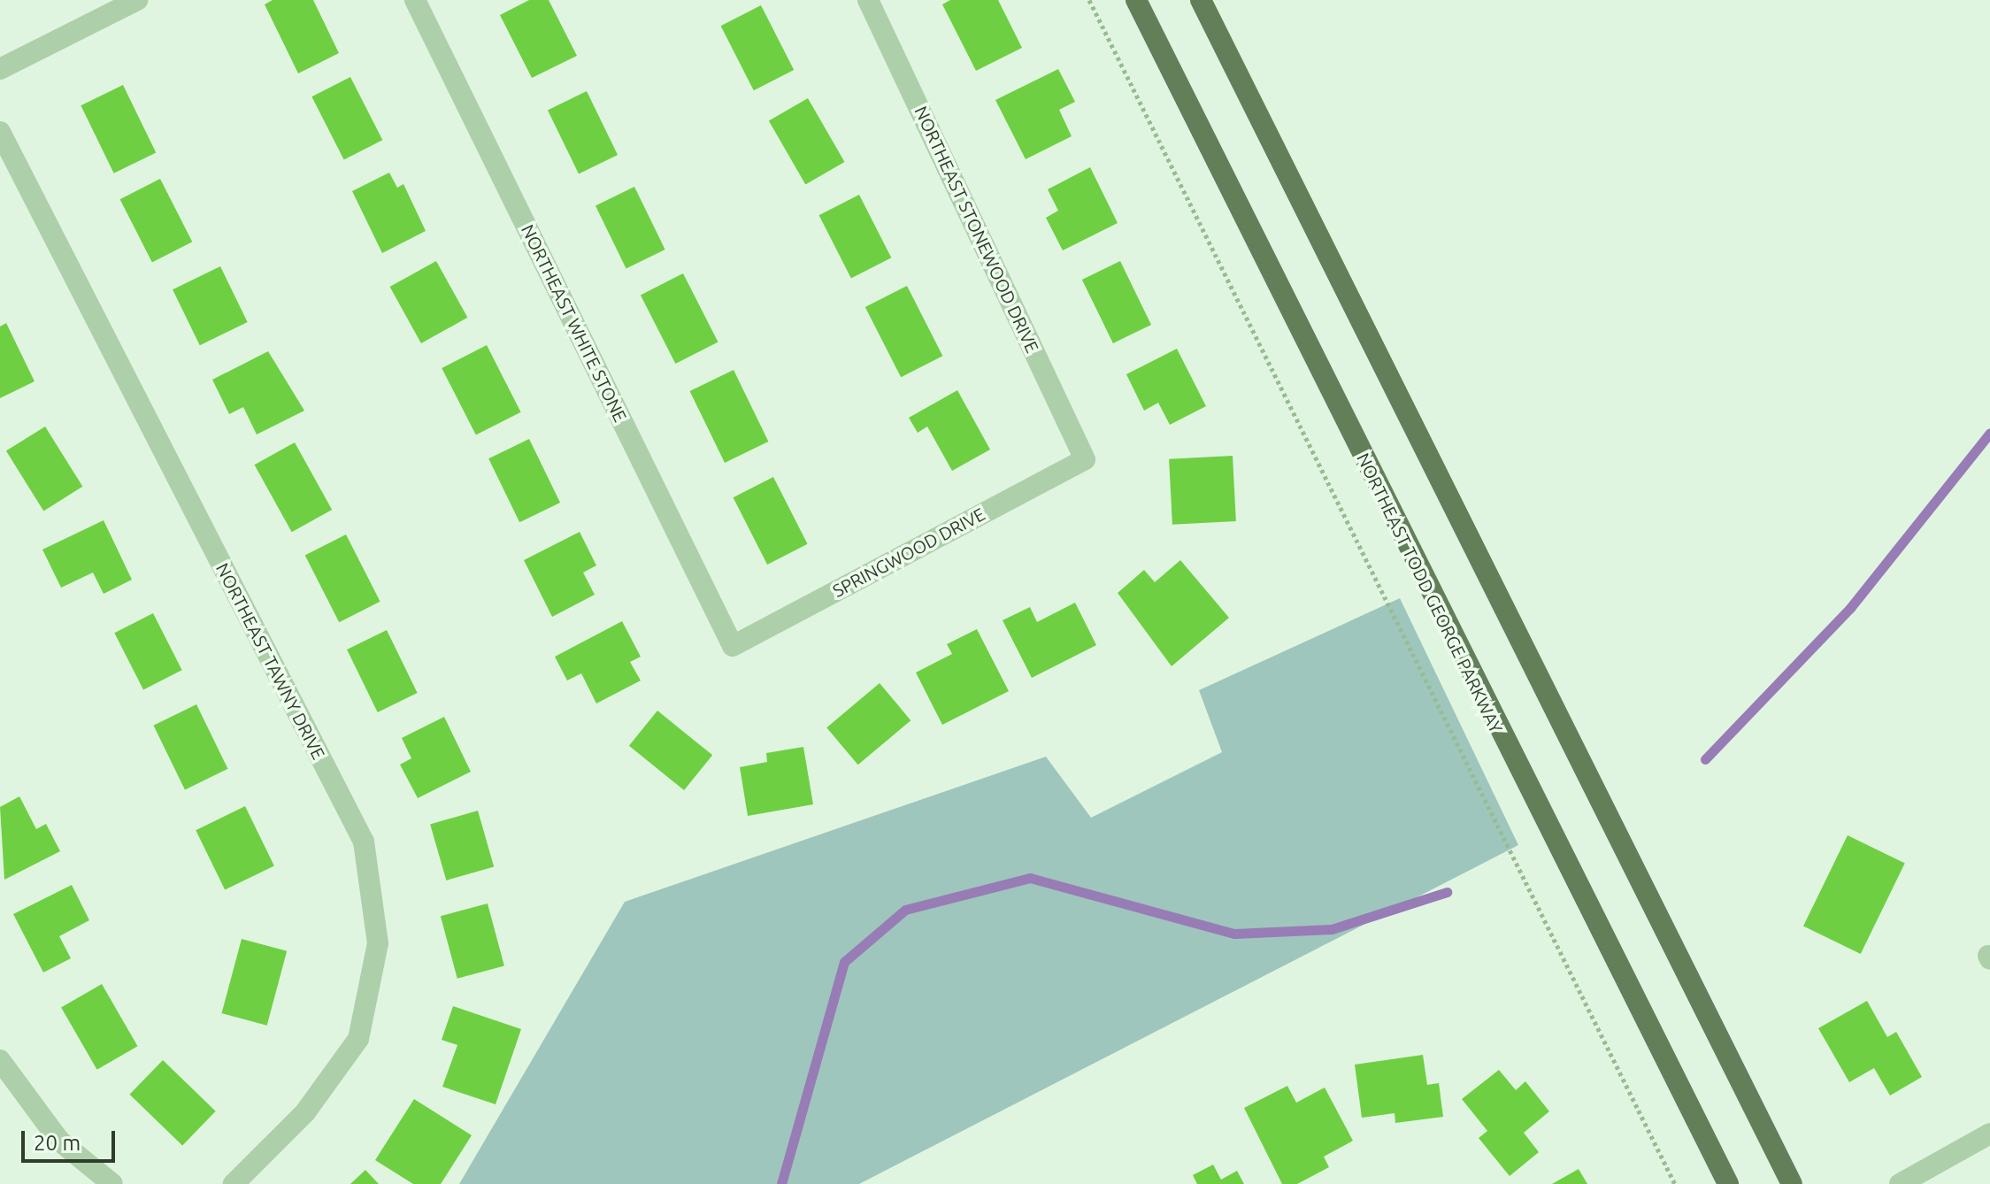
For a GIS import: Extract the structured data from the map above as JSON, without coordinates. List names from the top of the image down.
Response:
{
  "streets": {
    "main road": ["NORTHEAST TODD GEORGE PARKWAY"],
    "street": [
      "NORTHEAST STONEWOOD DRIVE",
      "NORTHEAST WHITE STONE",
      "SPRINGWOOD DRIVE",
      "NORTHEAST TAWNY DRIVE"
    ]
  },
  "crossings": [
    ["NORTHEAST STONEWOOD DRIVE", "SPRINGWOOD DRIVE"],
    ["NORTHEAST WHITE STONE", "SPRINGWOOD DRIVE"]
  ],
  "scale_bar": "20 m"
}
